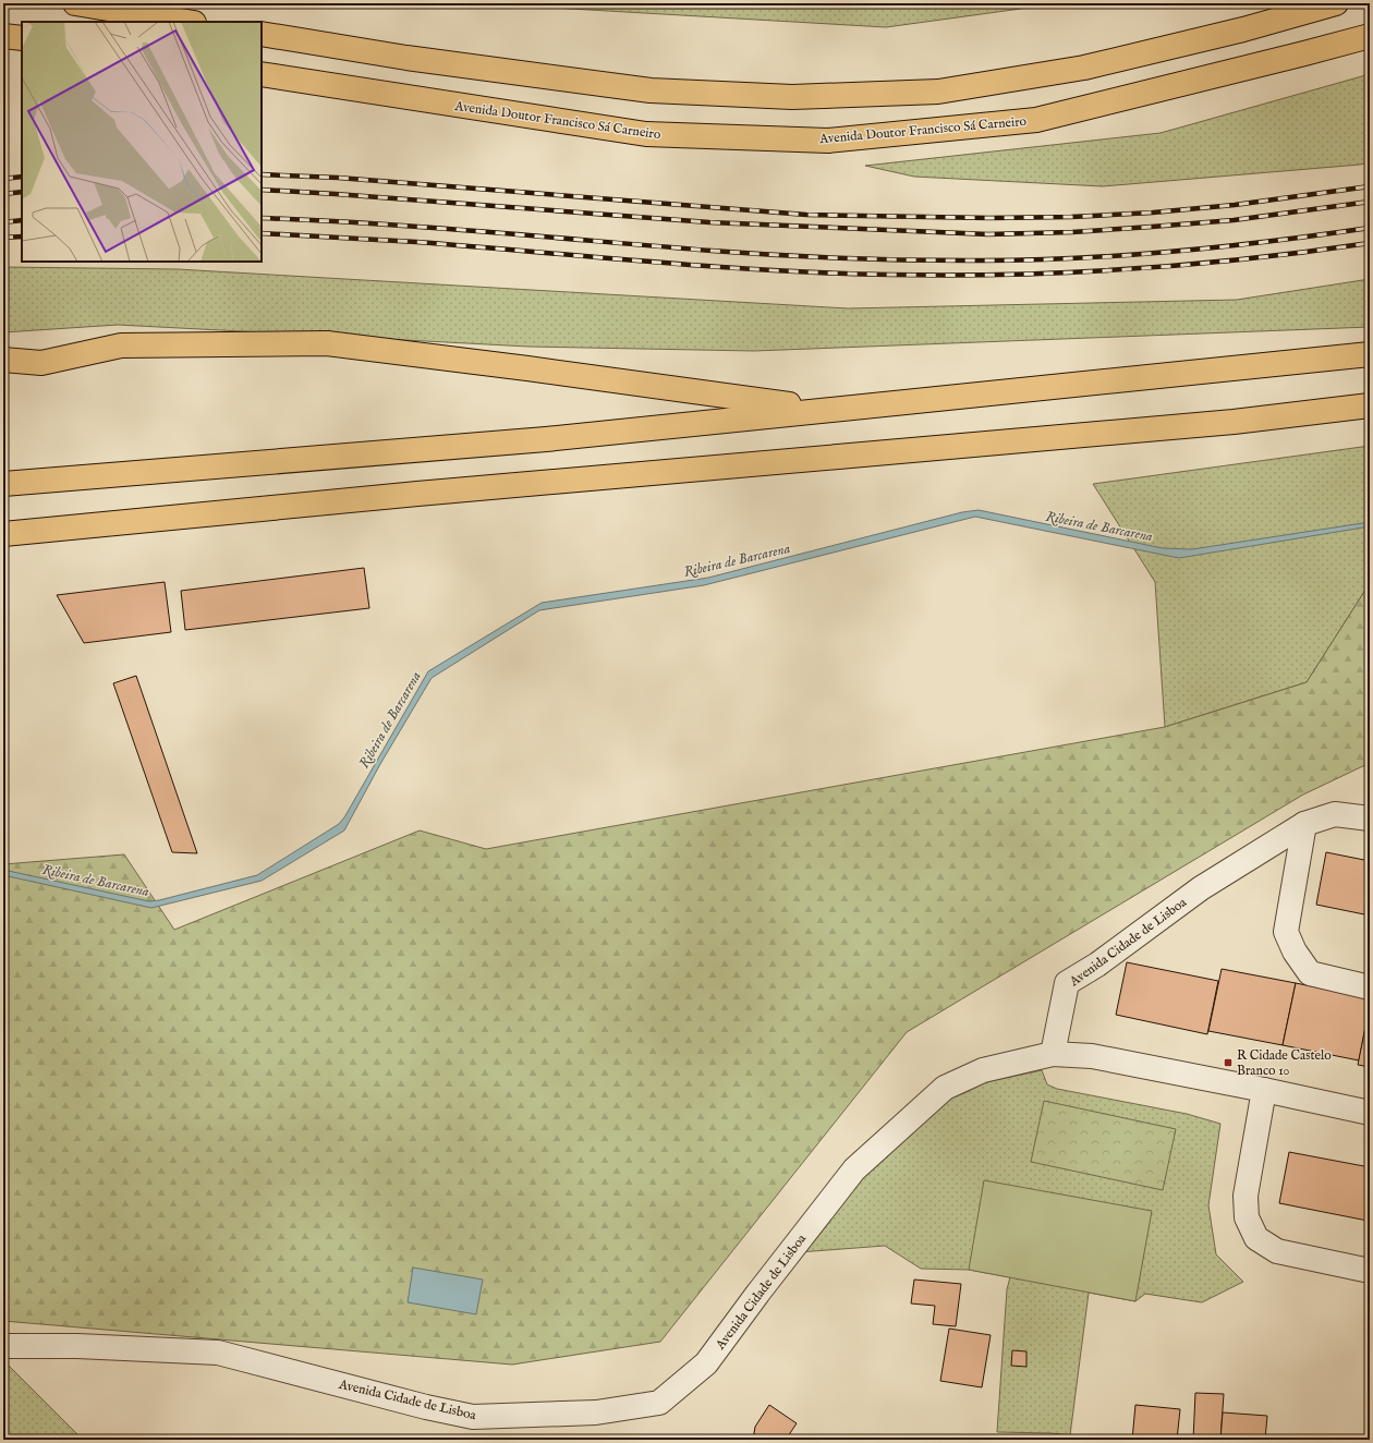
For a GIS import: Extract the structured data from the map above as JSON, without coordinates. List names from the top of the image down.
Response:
{
  "streets": {
    "main road": ["Avenida Doutor Francisco Sá Carneiro"],
    "street": ["Avenida Cidade de Lisboa"]
  },
  "water": ["Ribeira de Barcarena"],
  "places": {
    "transit": ["R Cidade Castelo Branco 10"]
  }
}
